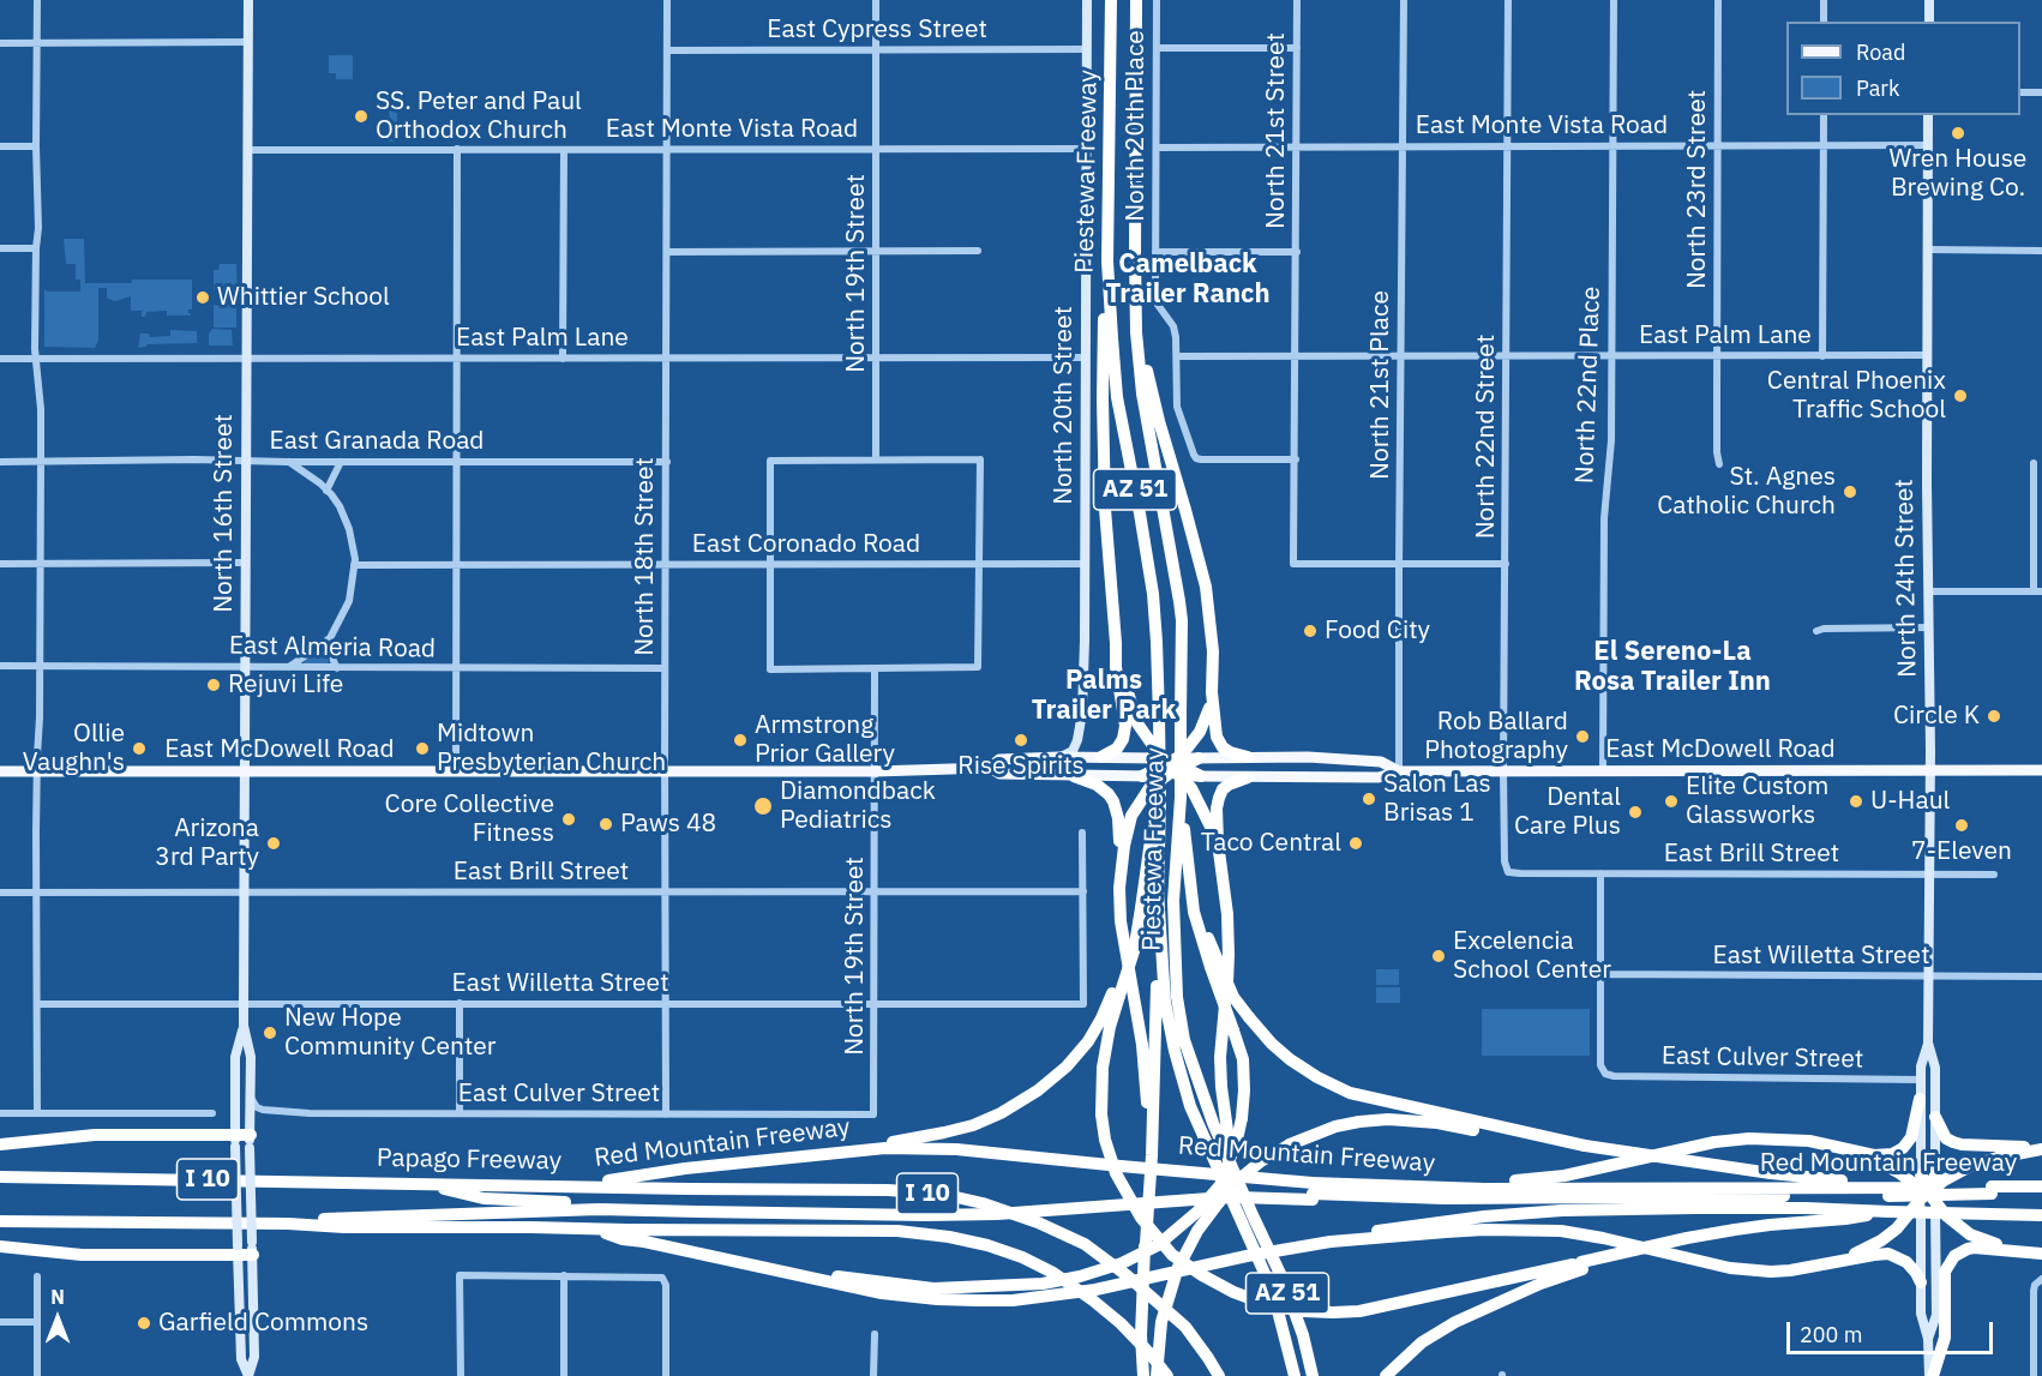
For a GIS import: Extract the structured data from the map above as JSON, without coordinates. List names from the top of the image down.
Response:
{
  "streets": {
    "highway": [
      "Piestewa Freeway",
      "AZ 51",
      "Red Mountain Freeway",
      "Papago Freeway",
      "I 10"
    ],
    "main road": [
      "North 20th Street",
      "North 16th Street",
      "North 24th Street",
      "East McDowell Road"
    ],
    "street": [
      "East Cypress Street",
      "North 20th Place",
      "East Monte Vista Road",
      "North 21st Street",
      "North 23rd Street",
      "North 19th Street",
      "East Palm Lane",
      "North 21st Place",
      "North 22nd Place",
      "North 22nd Street",
      "East Granada Road",
      "East Coronado Road",
      "North 18th Street",
      "East Almeria Road",
      "East Brill Street",
      "East Willetta Street",
      "East Culver Street"
    ]
  },
  "crossings": [
    ["East Cypress Street", "North 19th Street"],
    ["East Cypress Street", "North 20th Street"],
    ["East Cypress Street", "North 18th Street"],
    ["North 20th Place", "East Monte Vista Road"],
    ["North 20th Place", "North 21st Street"],
    ["North 20th Place", "East Palm Lane"],
    ["East Monte Vista Road", "North 21st Street"],
    ["East Monte Vista Road", "North 23rd Street"],
    ["East Monte Vista Road", "North 19th Street"],
    ["East Monte Vista Road", "North 21st Place"],
    ["East Monte Vista Road", "North 22nd Place"],
    ["East Monte Vista Road", "North 20th Street"],
    ["East Monte Vista Road", "North 22nd Street"],
    ["East Monte Vista Road", "North 16th Street"],
    ["East Monte Vista Road", "North 18th Street"],
    ["East Monte Vista Road", "North 24th Street"],
    ["North 21st Street", "East Palm Lane"],
    ["North 21st Street", "North 21st Place"],
    ["North 23rd Street", "East Palm Lane"],
    ["North 19th Street", "East Palm Lane"],
    ["North 19th Street", "East McDowell Road"],
    ["North 19th Street", "East Brill Street"],
    ["North 19th Street", "East Willetta Street"],
    ["North 19th Street", "East Culver Street"],
    ["East Palm Lane", "North 21st Place"],
    ["East Palm Lane", "North 22nd Place"],
    ["East Palm Lane", "North 20th Street"],
    ["East Palm Lane", "North 22nd Street"],
    ["East Palm Lane", "North 16th Street"],
    ["East Palm Lane", "North 18th Street"],
    ["East Palm Lane", "North 24th Street"],
    ["North 21st Place", "East McDowell Road"],
    ["North 22nd Place", "East McDowell Road"],
    ["North 20th Street", "East Coronado Road"],
    ["North 20th Street", "East McDowell Road"],
    ["North 22nd Street", "East McDowell Road"],
    ["North 22nd Street", "East Brill Street"],
    ["East Granada Road", "North 16th Street"],
    ["East Granada Road", "North 18th Street"],
    ["North 16th Street", "East Almeria Road"],
    ["North 16th Street", "East McDowell Road"],
    ["North 16th Street", "East Brill Street"],
    ["North 16th Street", "East Willetta Street"],
    ["North 16th Street", "East Culver Street"],
    ["East Coronado Road", "North 18th Street"],
    ["North 18th Street", "East Almeria Road"],
    ["North 18th Street", "East McDowell Road"],
    ["North 18th Street", "East Brill Street"],
    ["North 18th Street", "East Willetta Street"],
    ["North 18th Street", "East Culver Street"],
    ["North 24th Street", "East McDowell Road"],
    ["North 24th Street", "East Brill Street"],
    ["North 24th Street", "East Willetta Street"],
    ["North 24th Street", "East Culver Street"],
    ["North 24th Street", "Red Mountain Freeway"],
    ["East Brill Street", "East Willetta Street"],
    ["East Willetta Street", "East Culver Street"],
    ["Red Mountain Freeway", "Papago Freeway"],
    ["Red Mountain Freeway", "I 10"]
  ],
  "districts": ["Camelback Trailer Ranch", "El Sereno-La Rosa Trailer Inn", "Palms Trailer Park"],
  "places": [
    "SS. Peter and Paul Orthodox Church",
    "Wren House Brewing Co.",
    "Whittier School",
    "Central Phoenix Traffic School",
    "St. Agnes Catholic Church",
    "Food City",
    "Rejuvi Life",
    "Circle K",
    "Rob Ballard Photography",
    "Armstrong Prior Gallery",
    "Rise Spirits",
    "Ollie Vaughn's",
    "Midtown Presbyterian Church",
    "Salon Las Brisas 1",
    "Elite Custom Glassworks",
    "U-Haul",
    "Diamondback Pediatrics",
    "Dental Care Plus",
    "Core Collective Fitness",
    "Paws 48",
    "7-Eleven",
    "Arizona 3rd Party",
    "Taco Central",
    "Excelencia School Center",
    "New Hope Community Center",
    "Garfield Commons"
  ],
  "legend": ["Road", "Park"],
  "scale_bar": "200 m",
  "north": "top"
}
